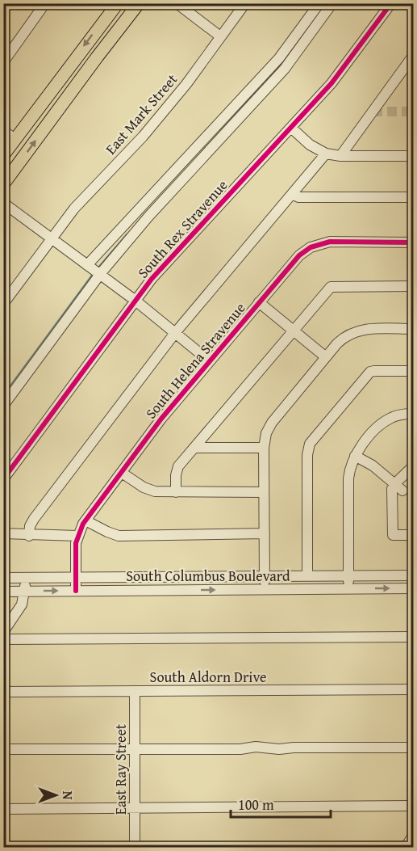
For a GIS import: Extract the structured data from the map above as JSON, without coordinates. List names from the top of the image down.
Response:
{
  "streets": {
    "street": [
      "East Mark Street",
      "South Rex Stravenue",
      "South Helena Stravenue",
      "South Columbus Boulevard",
      "South Aldorn Drive",
      "East Ray Street"
    ]
  },
  "crossings": [
    ["South Helena Stravenue", "South Columbus Boulevard"],
    ["South Aldorn Drive", "East Ray Street"]
  ],
  "scale_bar": "100 m",
  "north": "right"
}
